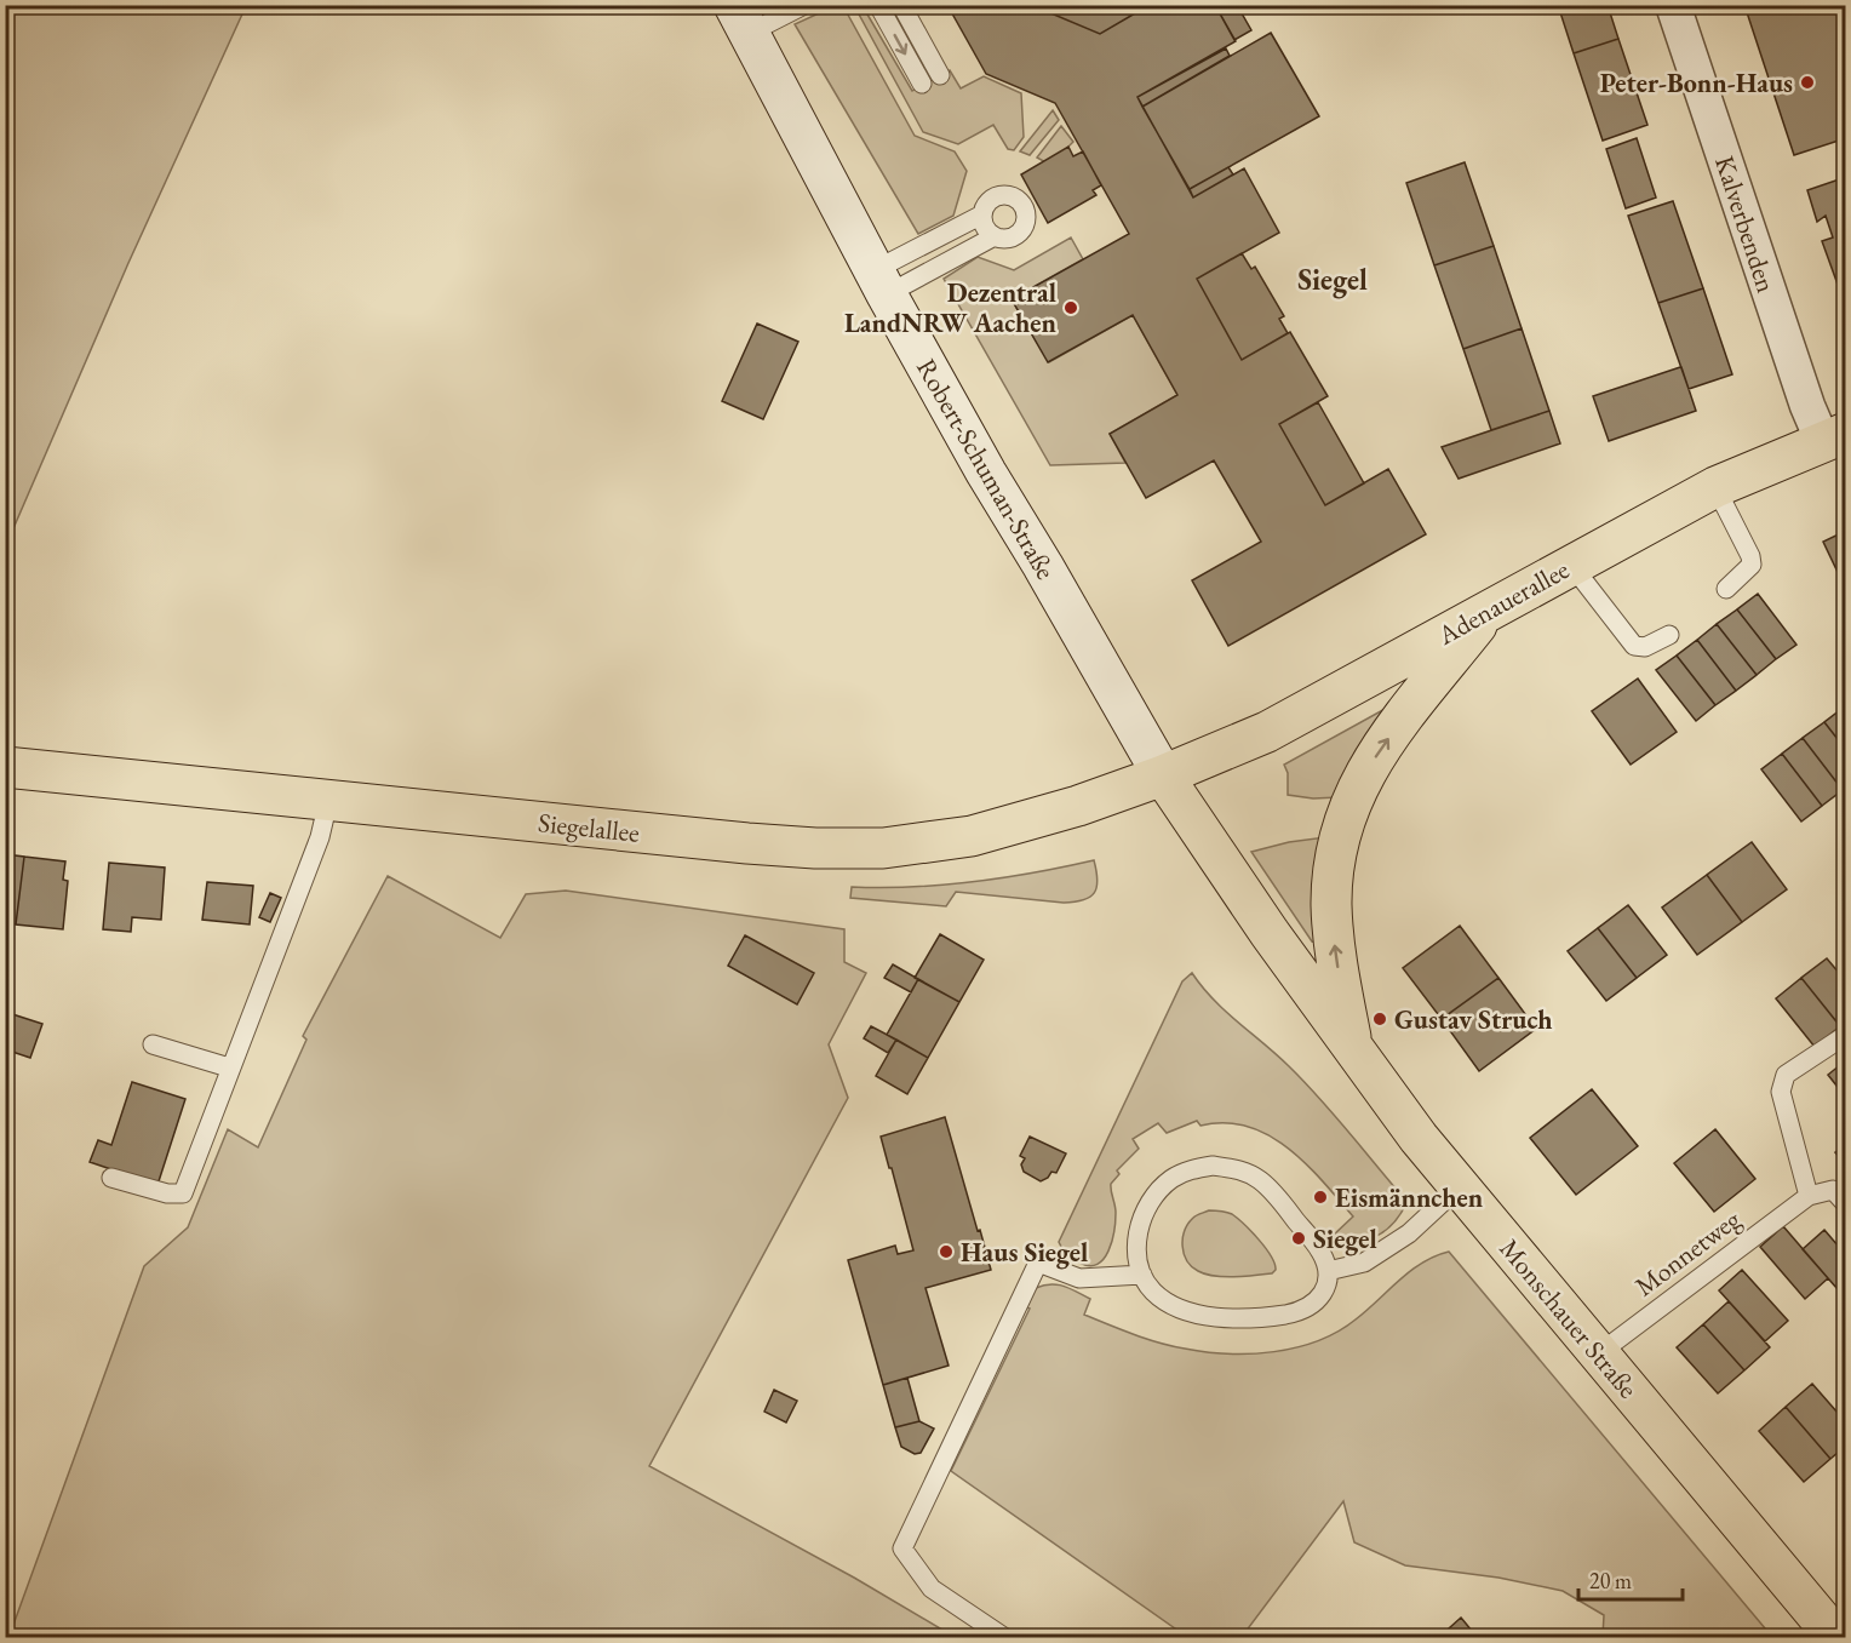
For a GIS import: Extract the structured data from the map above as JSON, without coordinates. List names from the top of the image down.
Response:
{
  "streets": {
    "main road": [
      "Robert-Schuman-Straße",
      "Adenauerallee",
      "Siegelallee",
      "Monschauer Straße"
    ],
    "street": ["Kalverbenden"],
    "lane": ["Monnetweg"]
  },
  "crossings": [
    ["Kalverbenden", "Adenauerallee"],
    ["Robert-Schuman-Straße", "Adenauerallee"],
    ["Robert-Schuman-Straße", "Siegelallee"],
    ["Robert-Schuman-Straße", "Monschauer Straße"],
    ["Adenauerallee", "Siegelallee"],
    ["Adenauerallee", "Monschauer Straße"],
    ["Siegelallee", "Monschauer Straße"],
    ["Monnetweg", "Monschauer Straße"]
  ],
  "districts": ["Siegel"],
  "places": [
    "Peter-Bonn-Haus",
    "Dezentral LandNRW Aachen",
    "Gustav Struch",
    "Eismännchen",
    "Siegel",
    "Haus Siegel"
  ],
  "scale_bar": "20 m"
}
